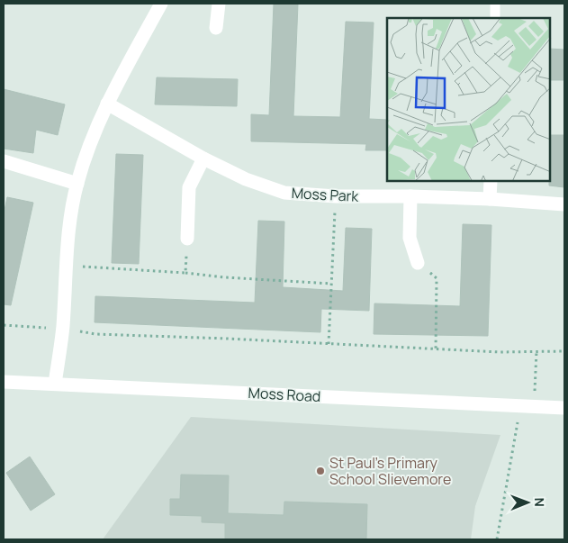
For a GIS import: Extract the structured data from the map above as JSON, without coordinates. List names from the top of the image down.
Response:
{
  "streets": {
    "street": ["Moss Park", "Moss Road"]
  },
  "places": ["St Paul's Primary School Slievemore"],
  "north": "right"
}
